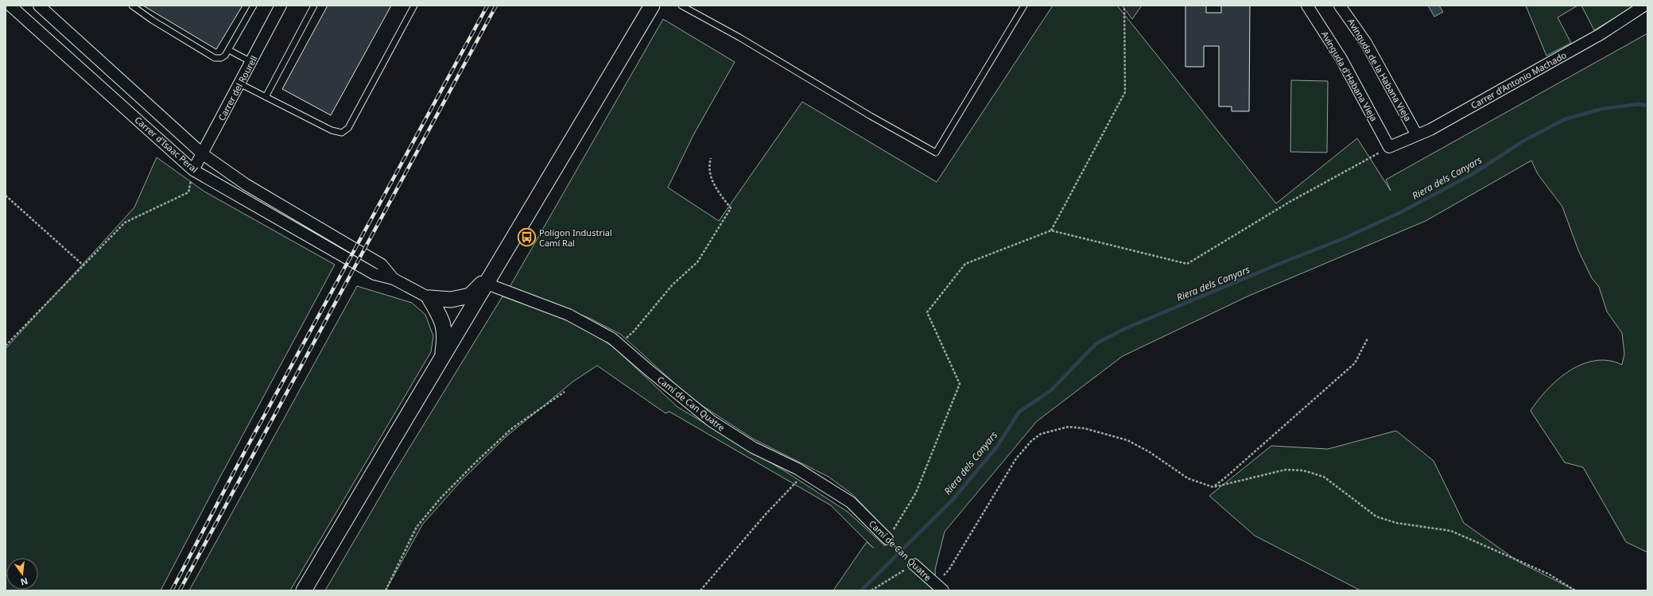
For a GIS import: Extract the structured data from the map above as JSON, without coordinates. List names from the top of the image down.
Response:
{
  "streets": {
    "street": [
      "Avinguda de la Habana Vieja",
      "Avinguda d'Habana Vieja",
      "Carrer d'Antonio Machado",
      "Carrer del Rourell",
      "Carrer d'Isaac Peral",
      "Camí de Can Quatre"
    ]
  },
  "crossings": [
    ["Avinguda de la Habana Vieja", "Carrer d'Antonio Machado"],
    ["Avinguda d'Habana Vieja", "Carrer d'Antonio Machado"],
    ["Carrer del Rourell", "Carrer d'Isaac Peral"]
  ],
  "water": ["Riera dels Canyars"],
  "places": {
    "bus stop": ["Polígon Industrial Camí Ral"]
  },
  "north": "bottom"
}
